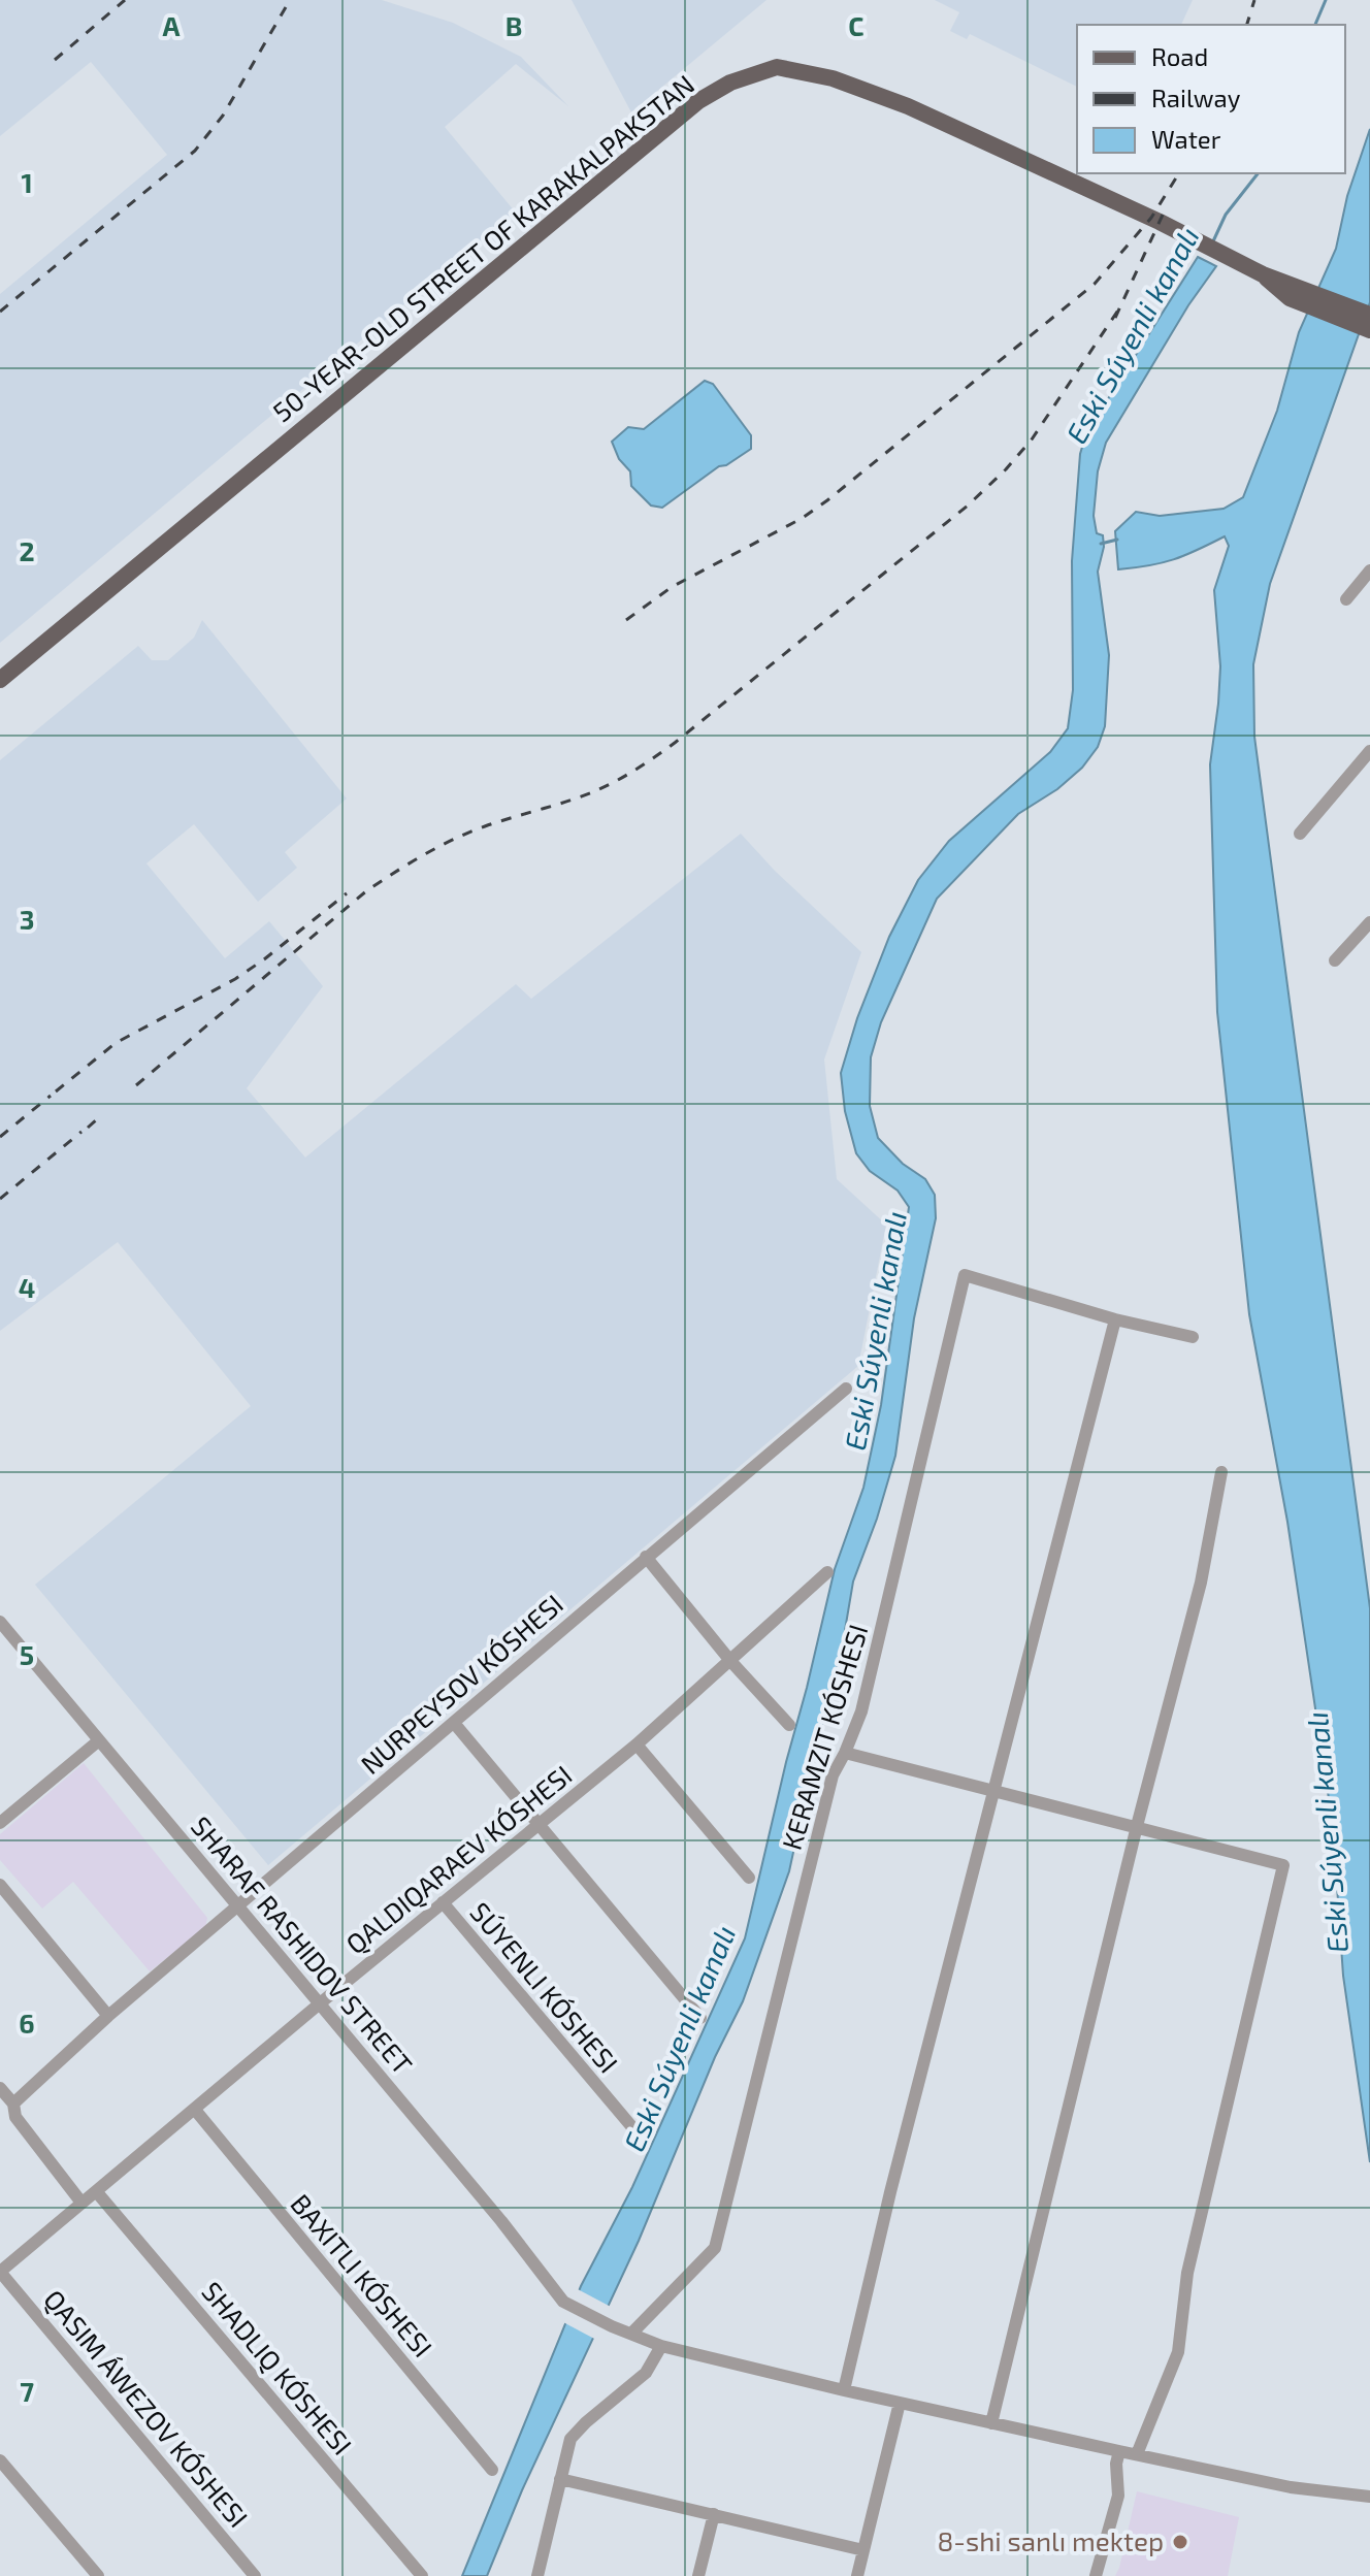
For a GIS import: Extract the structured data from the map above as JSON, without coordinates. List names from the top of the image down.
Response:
{
  "streets": {
    "main road": ["50-YEAR-OLD STREET OF KARAKALPAKSTAN"],
    "street": [
      "NURPEYSOV KÓSHESI",
      "KERAMZIT KÓSHESI",
      "SHARAF RASHIDOV STREET",
      "SÚYENLI KÓSHESI"
    ]
  },
  "crossings": [
    ["NURPEYSOV KÓSHESI", "SHARAF RASHIDOV STREET"],
    ["KERAMZIT KÓSHESI", "SHARAF RASHIDOV STREET"]
  ],
  "water": ["Eski Súyenli kanalı"],
  "places": ["8-shi sanlı mektep"],
  "legend": ["Road", "Railway", "Water"],
  "grid": {
    "columns": ["A", "B", "C"],
    "rows": [
      "1",
      "2",
      "3",
      "4",
      "5",
      "6",
      "7"
    ]
  }
}
